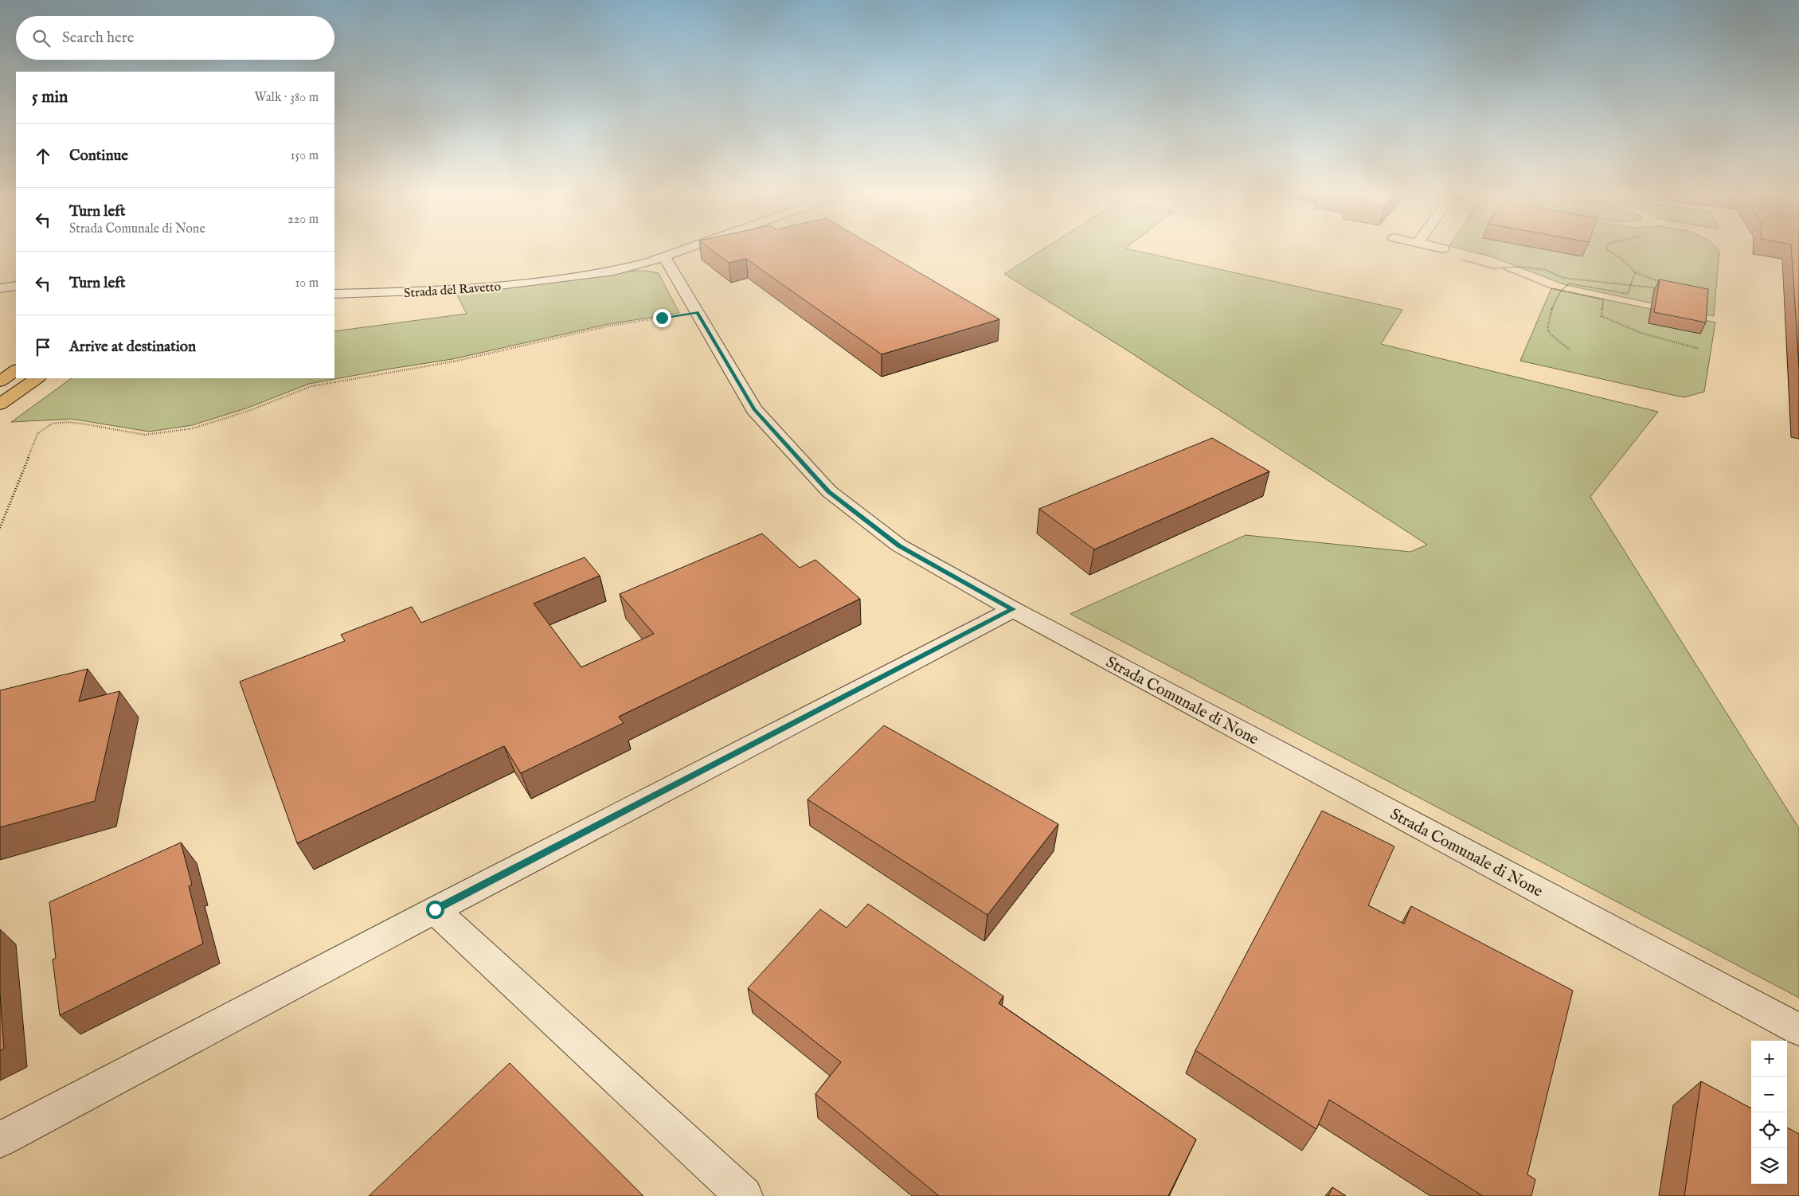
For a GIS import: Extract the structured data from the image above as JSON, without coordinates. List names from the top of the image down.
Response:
{
  "streets": {
    "street": ["Strada del Ravetto", "Strada Comunale di None"]
  },
  "crossings": [
    ["Strada del Ravetto", "Strada Comunale di None"]
  ],
  "page": {
    "search": "Search here",
    "heading": ["5 min", "Walk · 380 m"],
    "list": [
      ["Continue", "150 m"],
      ["Turn left", "Strada Comunale di None", "220 m"],
      ["Turn left", "10 m"],
      "Arrive at destination"
    ],
    "map_buttons": ["+", "−"]
  }
}
